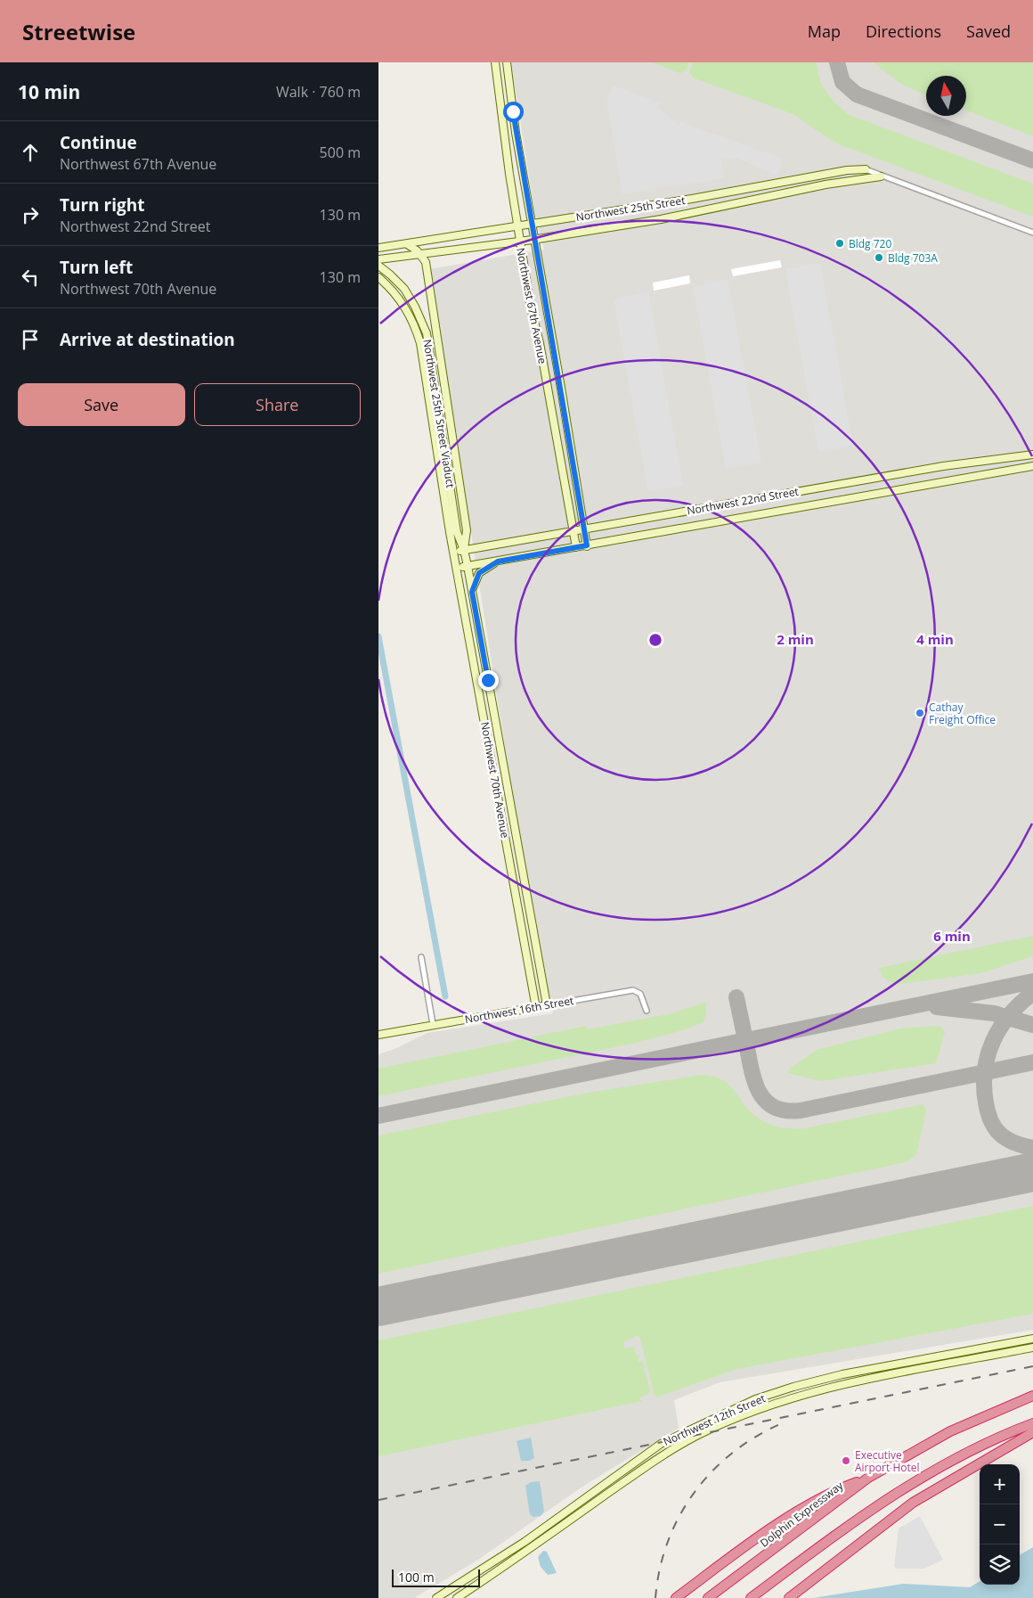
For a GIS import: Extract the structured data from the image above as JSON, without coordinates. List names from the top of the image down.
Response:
{
  "streets": {
    "highway": ["Dolphin Expressway"],
    "main road": [
      "Northwest 25th Street",
      "Northwest 67th Avenue",
      "Northwest 25th Street Viaduct",
      "Northwest 22nd Street",
      "Northwest 70th Avenue",
      "Northwest 16th Street",
      "Northwest 12th Street"
    ]
  },
  "crossings": [
    ["Northwest 25th Street", "Northwest 67th Avenue"],
    ["Northwest 67th Avenue", "Northwest 22nd Street"],
    ["Northwest 25th Street Viaduct", "Northwest 22nd Street"],
    ["Northwest 25th Street Viaduct", "Northwest 70th Avenue"],
    ["Northwest 22nd Street", "Northwest 70th Avenue"],
    ["Northwest 70th Avenue", "Northwest 16th Street"]
  ],
  "places": [
    "Bldg 720",
    "Bldg 703A",
    "Cathay Freight Office",
    "Executive Airport Hotel"
  ],
  "scale_bar": "100 m",
  "north": "top",
  "page": {
    "header": "Streetwise",
    "nav": ["Map", "Directions", "Saved"],
    "heading": ["10 min", "Walk · 760 m"],
    "list": [
      ["Continue", "Northwest 67th Avenue", "500 m"],
      ["Turn right", "Northwest 22nd Street", "130 m"],
      ["Turn left", "Northwest 70th Avenue", "130 m"],
      "Arrive at destination"
    ],
    "buttons": ["Save", "Share"],
    "map_buttons": ["+", "−"],
    "scale": "100 m"
  },
  "rings": ["2 min", "4 min", "6 min"]
}
